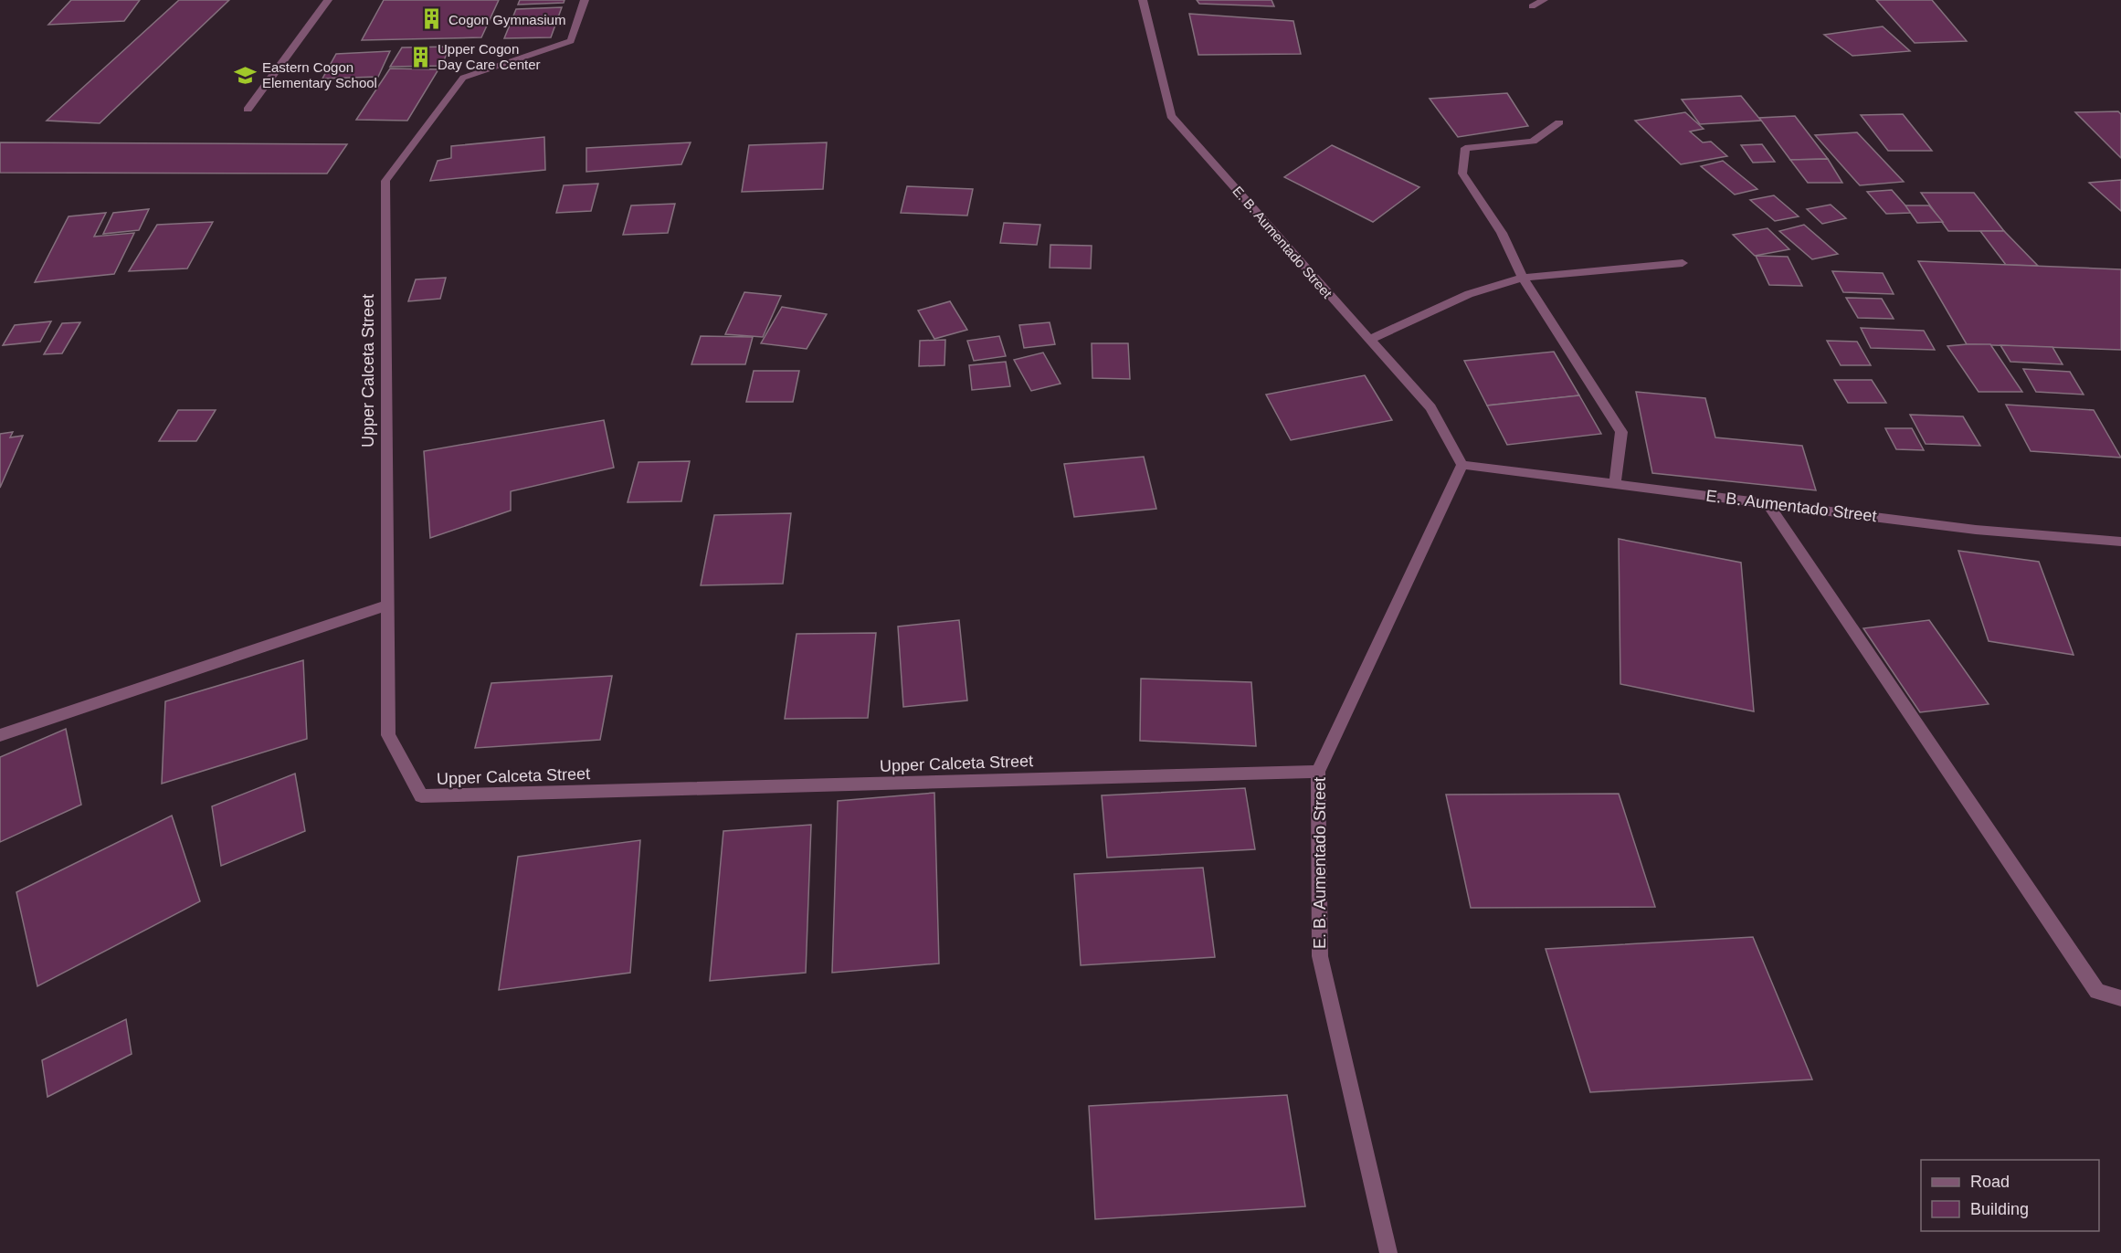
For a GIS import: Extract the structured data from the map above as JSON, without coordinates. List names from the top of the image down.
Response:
{
  "streets": {
    "street": ["E. B. Aumentado Street", "Upper Calceta Street"]
  },
  "crossings": [
    ["E. B. Aumentado Street", "Upper Calceta Street"]
  ],
  "places": {
    "building": ["Cogon Gymnasium", "Upper Cogon Day Care Center"],
    "school or university": ["Eastern Cogon Elementary School"]
  },
  "legend": ["Road", "Building"]
}
